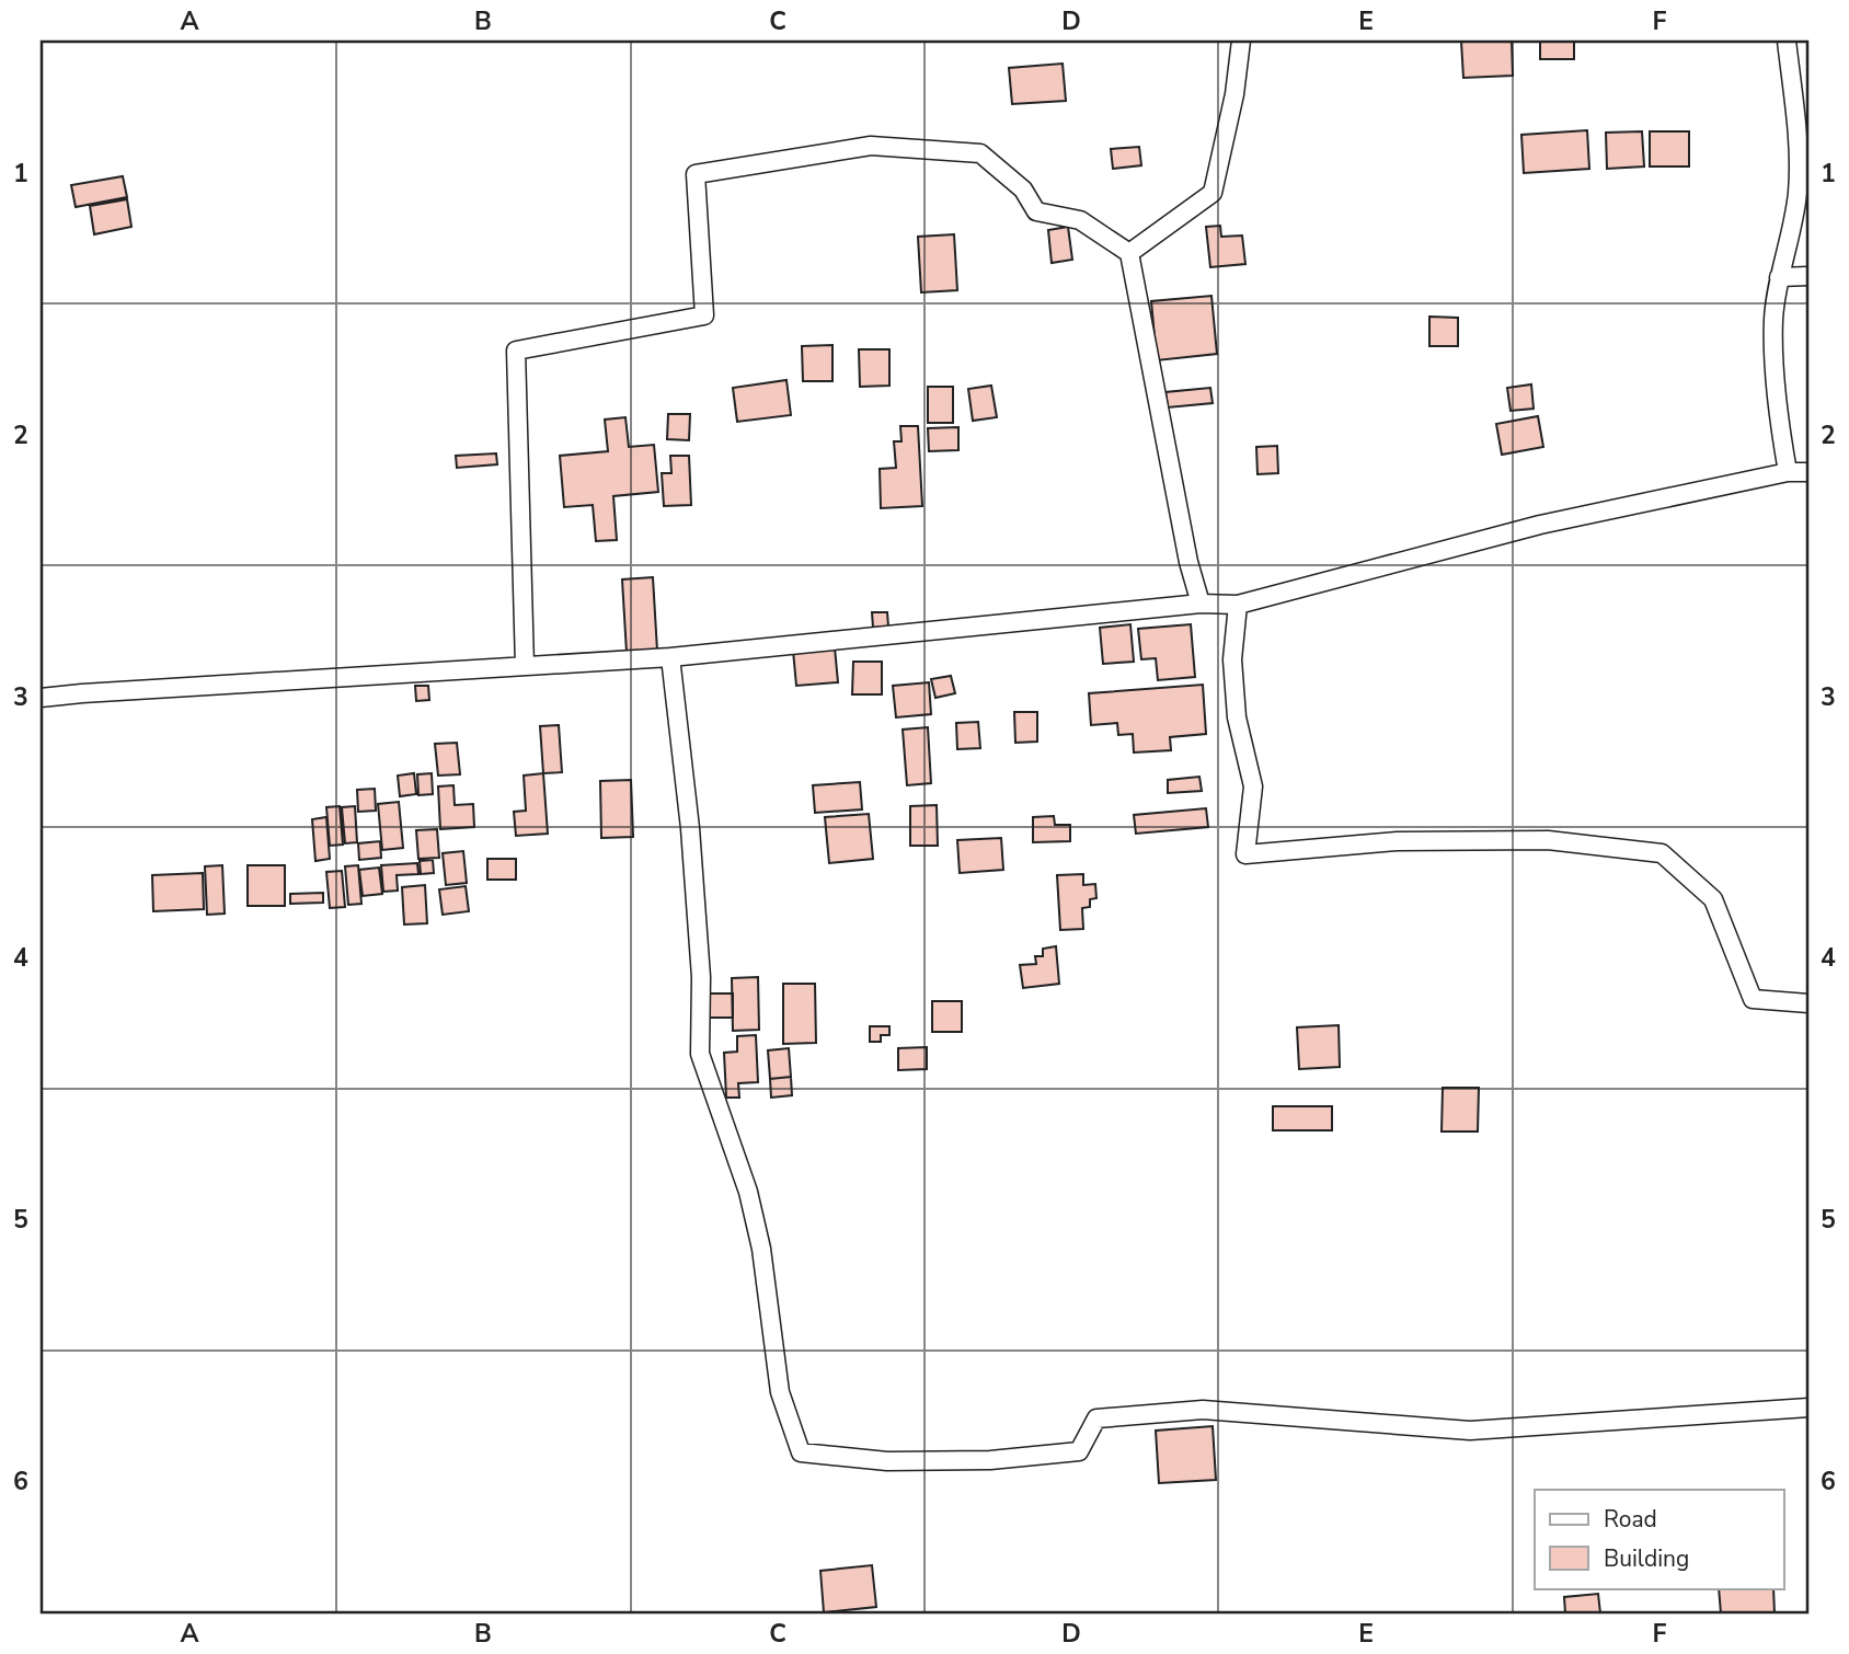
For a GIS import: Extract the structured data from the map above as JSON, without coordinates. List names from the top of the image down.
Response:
{
  "legend": ["Road", "Building"],
  "grid": {
    "columns": [
      "A",
      "B",
      "C",
      "D",
      "E",
      "F"
    ],
    "rows": [
      "1",
      "2",
      "3",
      "4",
      "5",
      "6"
    ]
  }
}
